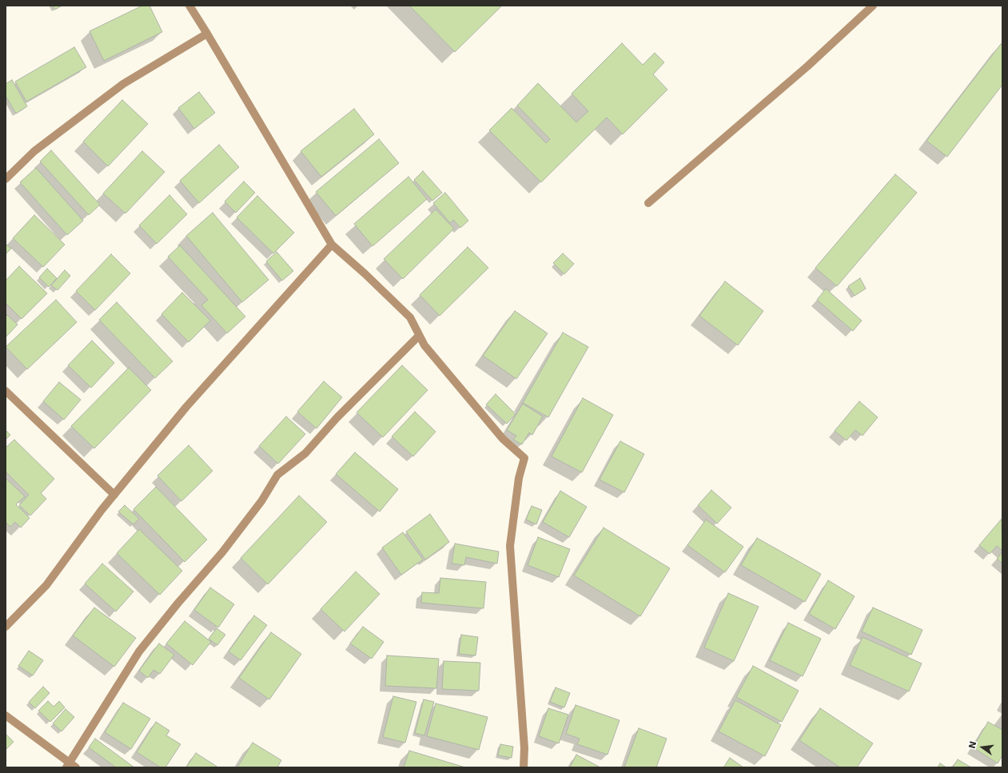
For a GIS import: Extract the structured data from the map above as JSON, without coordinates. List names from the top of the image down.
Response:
{
  "north": "left"
}
